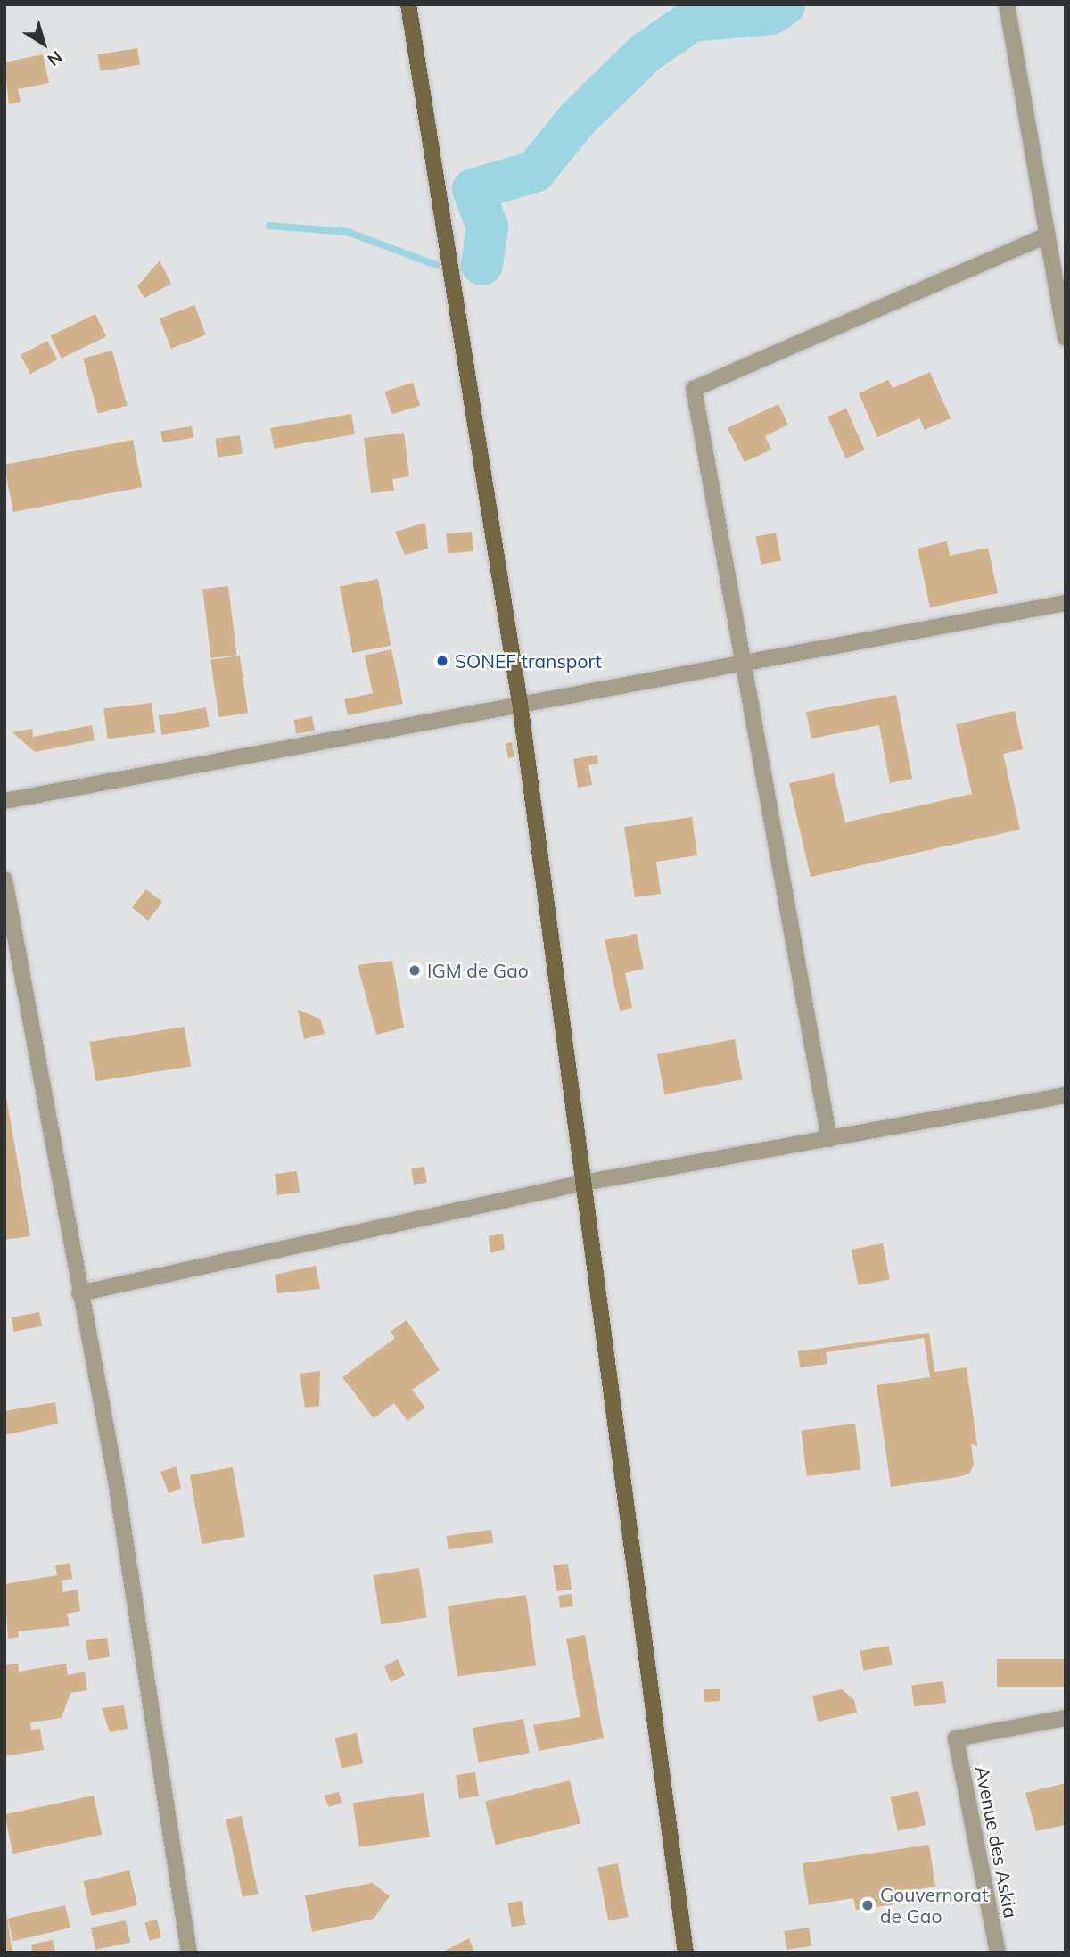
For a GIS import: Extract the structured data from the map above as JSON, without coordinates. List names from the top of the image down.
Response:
{
  "streets": {
    "street": ["Avenue des Askia"]
  },
  "places": ["SONEF transport", "IGM de Gao", "Gouvernorat de Gao"],
  "north": "bottom right"
}
